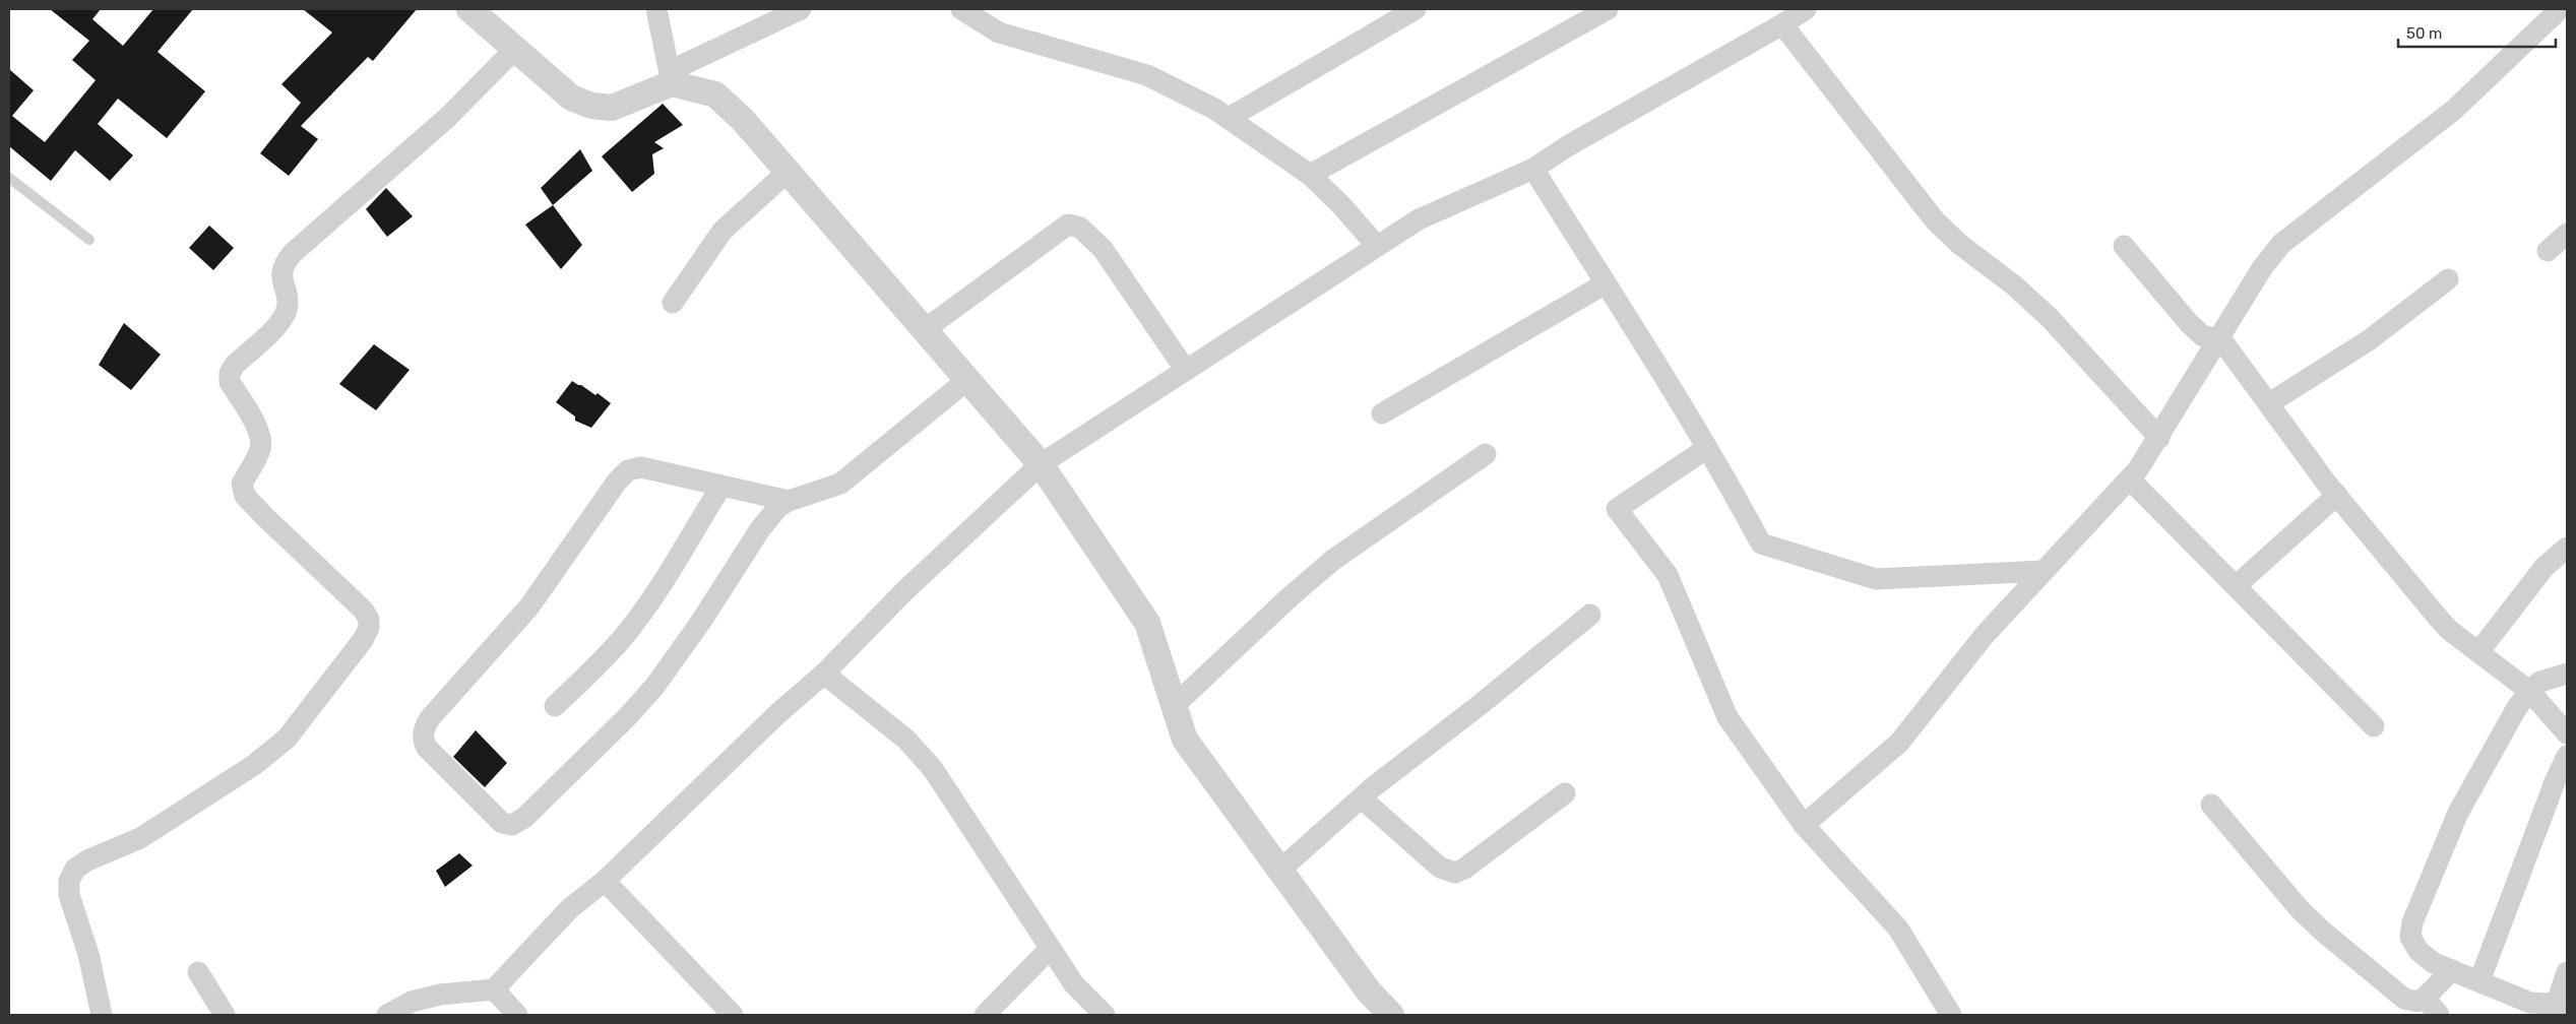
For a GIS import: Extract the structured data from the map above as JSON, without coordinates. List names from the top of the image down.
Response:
{
  "scale_bar": "50 m"
}
